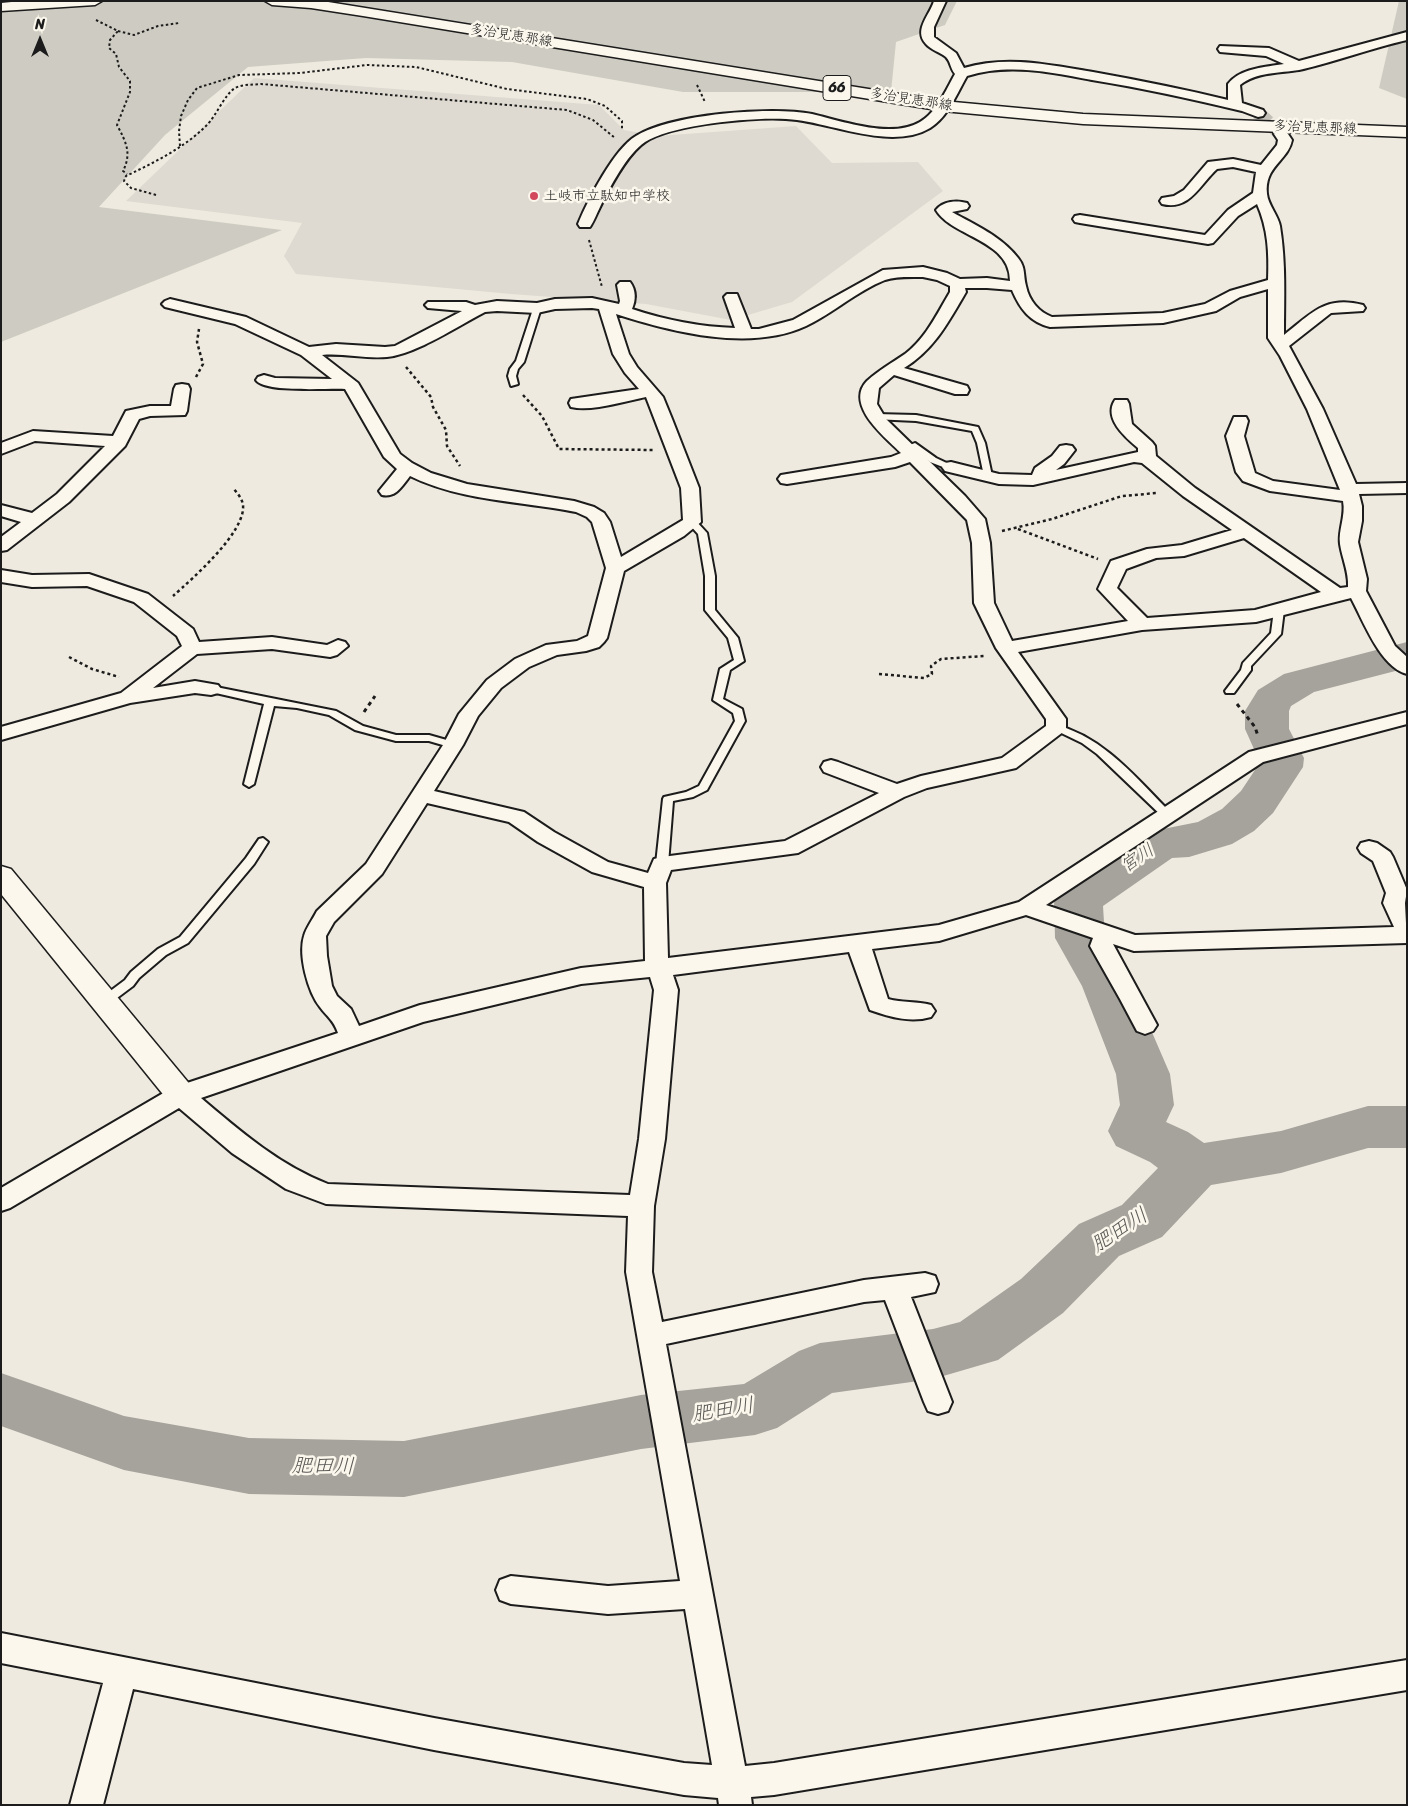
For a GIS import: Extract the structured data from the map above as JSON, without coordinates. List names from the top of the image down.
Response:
{
  "streets": {
    "main road": ["多治見恵那線", "66"]
  },
  "water": ["宮川", "肥田川"],
  "places": ["土岐市立駄知中学校"],
  "north": "top"
}
